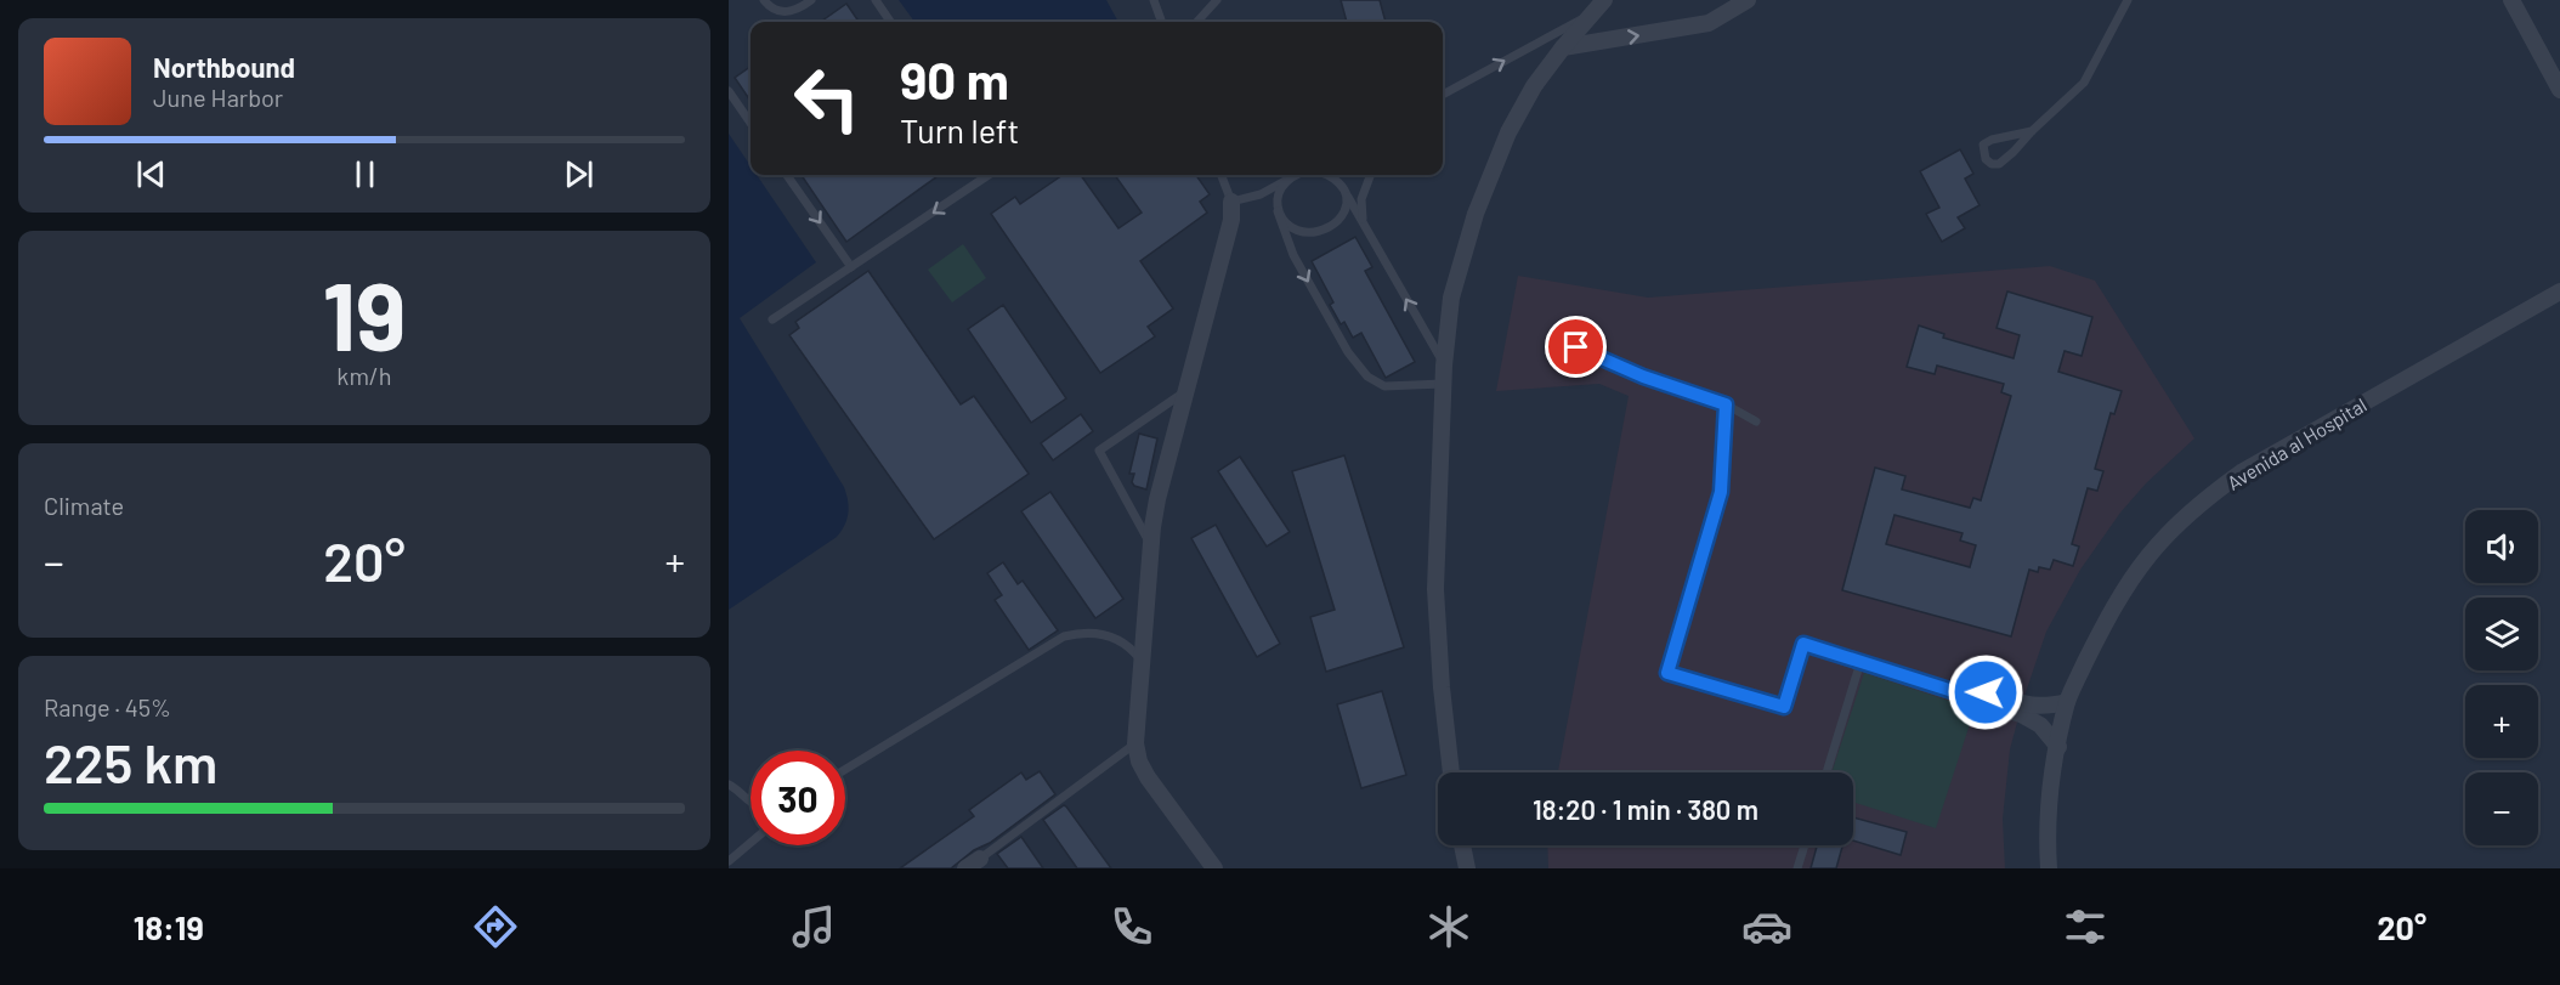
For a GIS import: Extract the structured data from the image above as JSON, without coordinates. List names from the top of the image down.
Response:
{
  "streets": {
    "street": ["Avenida al Hospital"]
  },
  "page": {
    "turn": ["90 m", "Turn left"],
    "song": ["Northbound", "June Harbor"],
    "tile": [
      ["19", "km/h"],
      "Climate",
      ["Range · 45%", "225 km"]
    ],
    "map_buttons": ["+", "−"],
    "heat": ["−", "20°", "+"],
    "limit": "30",
    "trip": "18:20 · 1 min · 380 m",
    "tabs": ["18:19", "20°"]
  }
}
